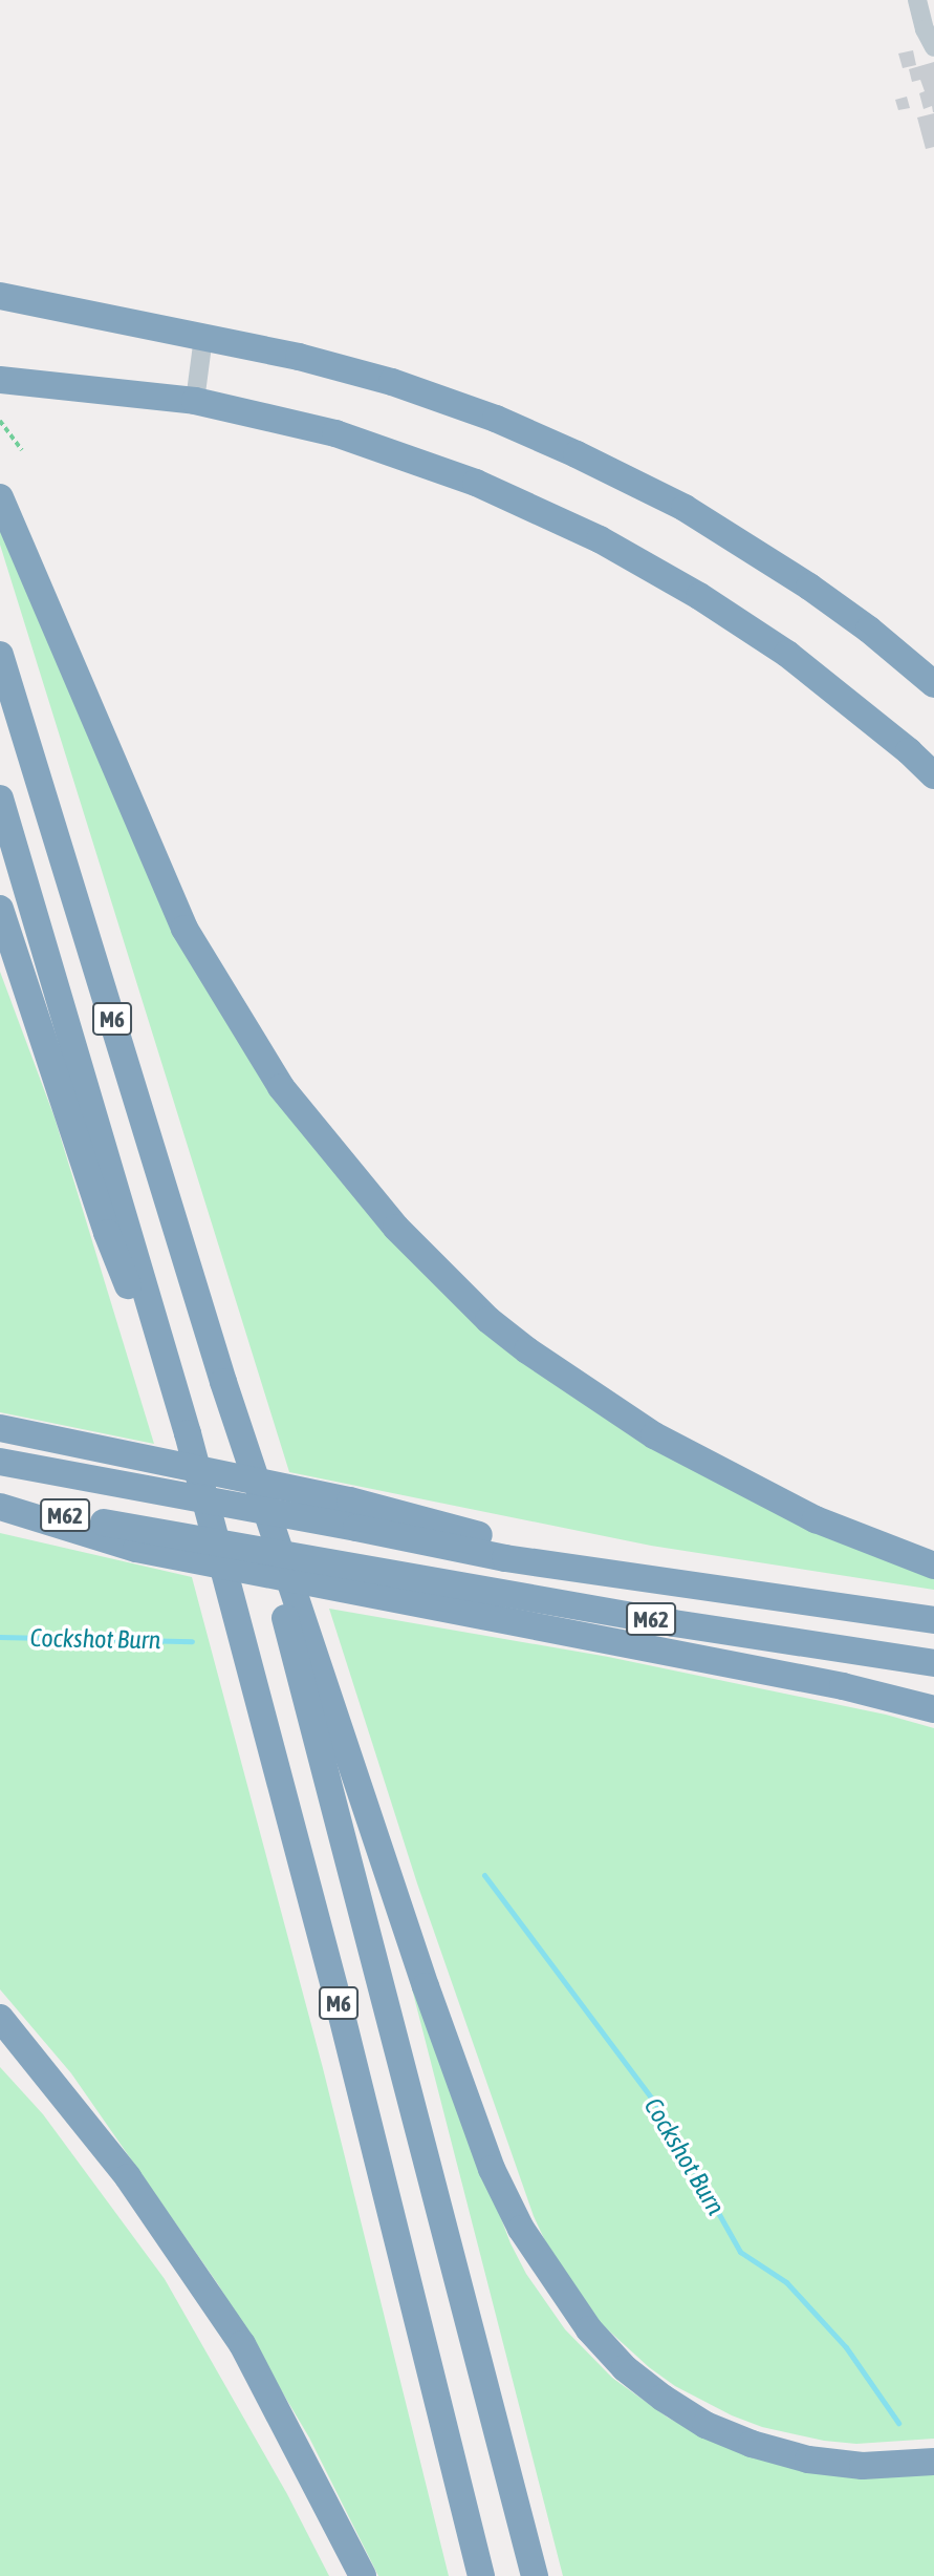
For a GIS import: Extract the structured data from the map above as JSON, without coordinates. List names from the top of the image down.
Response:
{
  "streets": {
    "highway": ["M6", "M62"]
  },
  "water": ["Cockshot Burn"]
}
